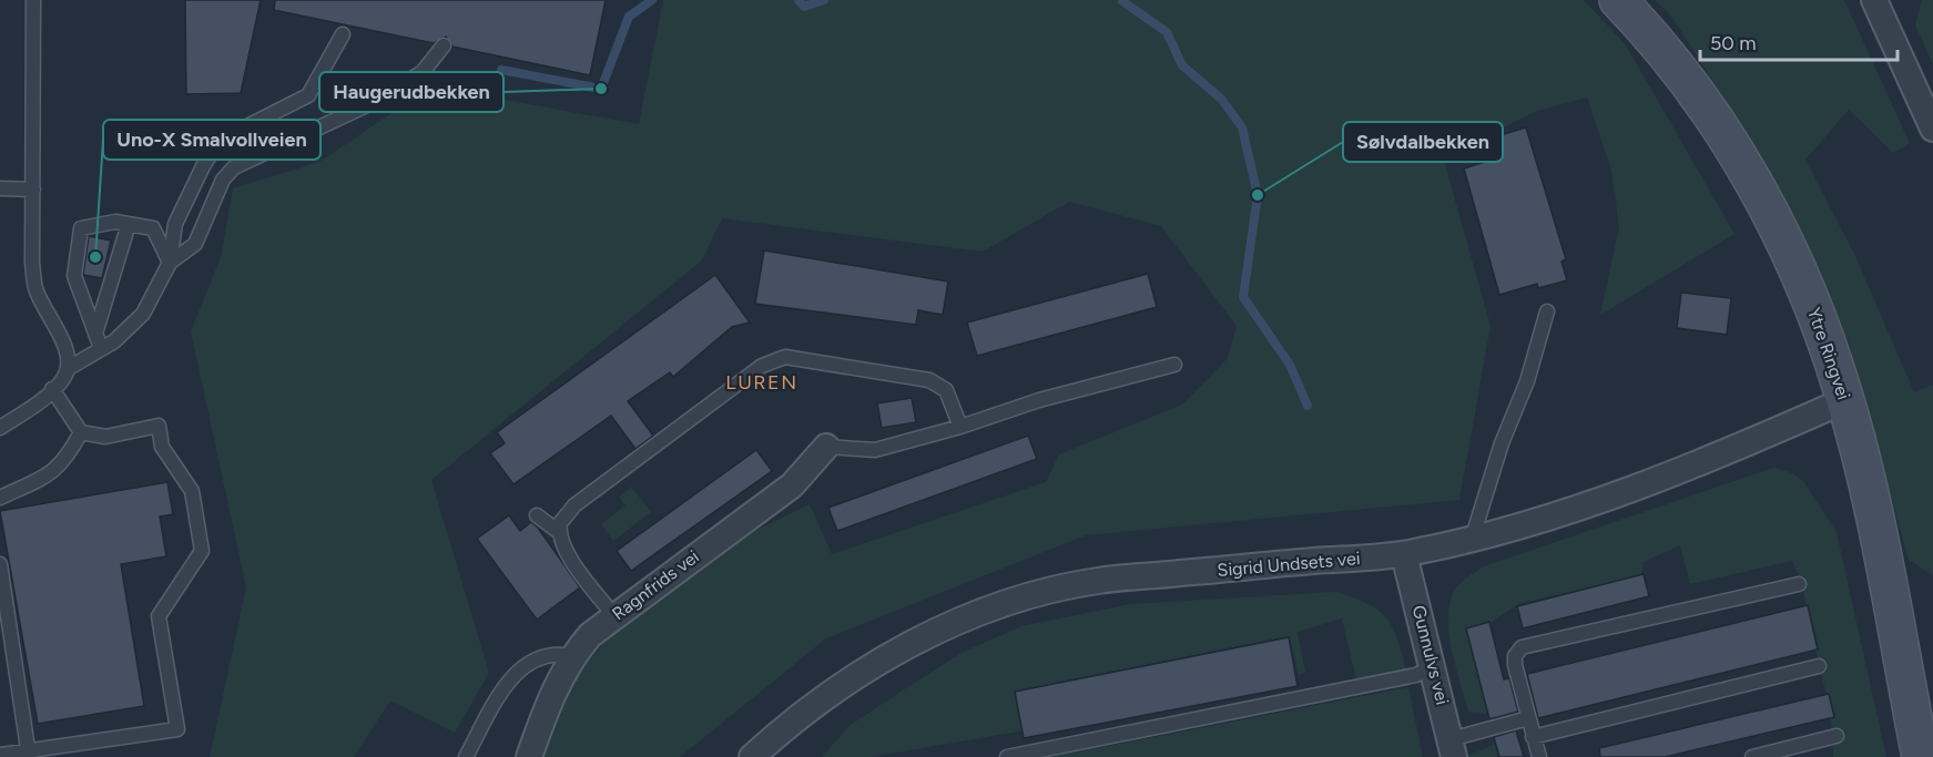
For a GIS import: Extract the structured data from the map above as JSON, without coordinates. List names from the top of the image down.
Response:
{
  "streets": {
    "main road": ["Ytre Ringvei"],
    "street": ["Sigrid Undsets vei", "Ragnfrids vei", "Gunnulvs vei"]
  },
  "crossings": [
    ["Ytre Ringvei", "Sigrid Undsets vei"],
    ["Sigrid Undsets vei", "Gunnulvs vei"]
  ],
  "districts": ["LUREN"],
  "places": ["Haugerudbekken", "Sølvdalbekken", "Uno-X Smalvollveien"],
  "scale_bar": "50 m"
}
